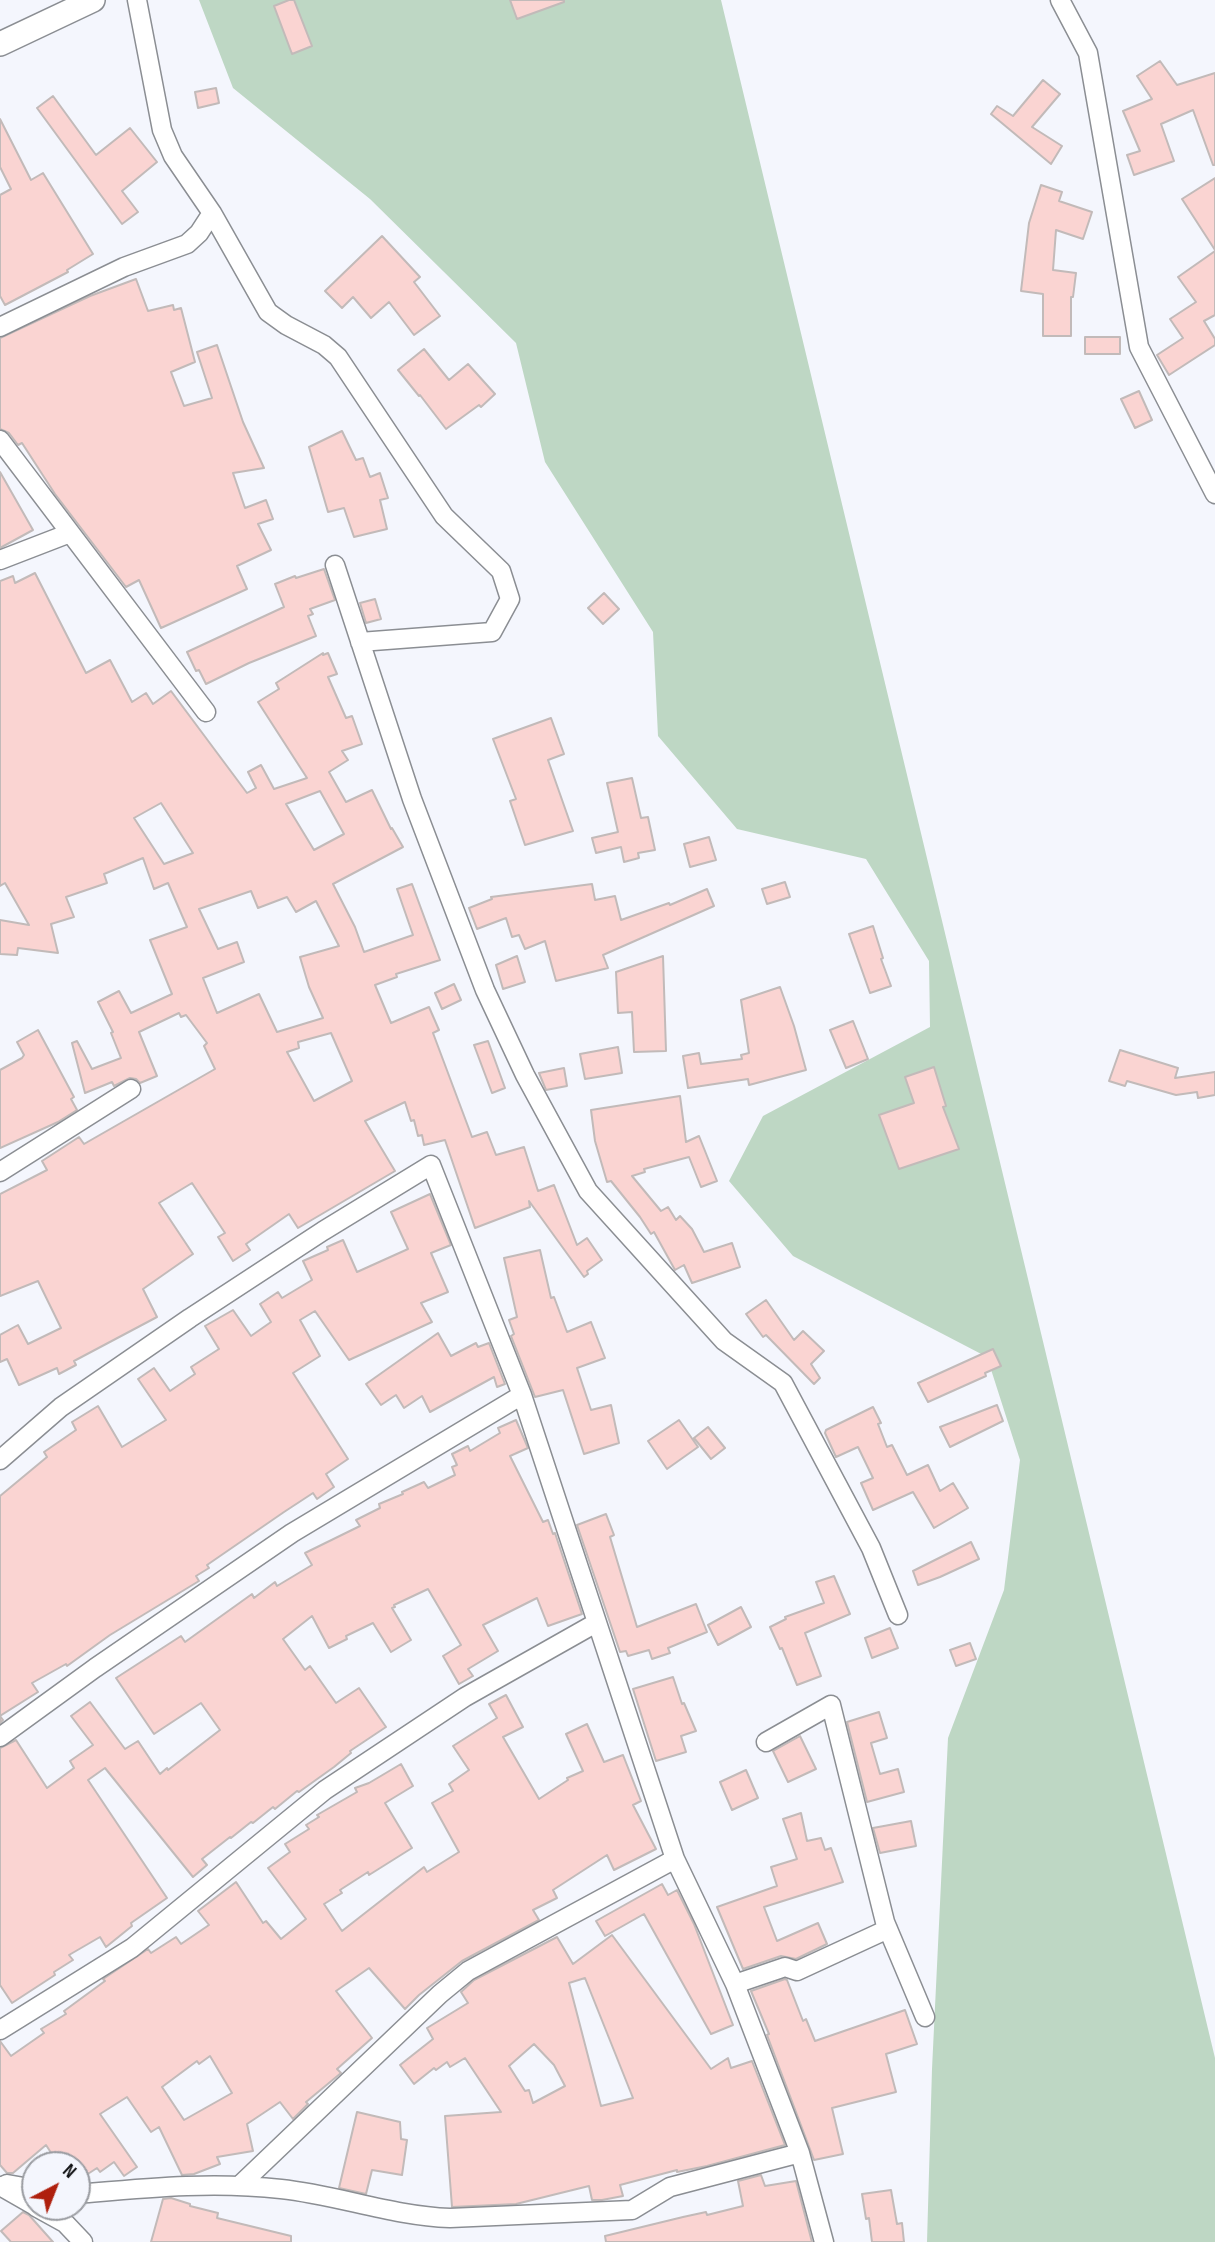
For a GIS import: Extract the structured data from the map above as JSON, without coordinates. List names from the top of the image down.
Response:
{
  "north": "top right"
}
